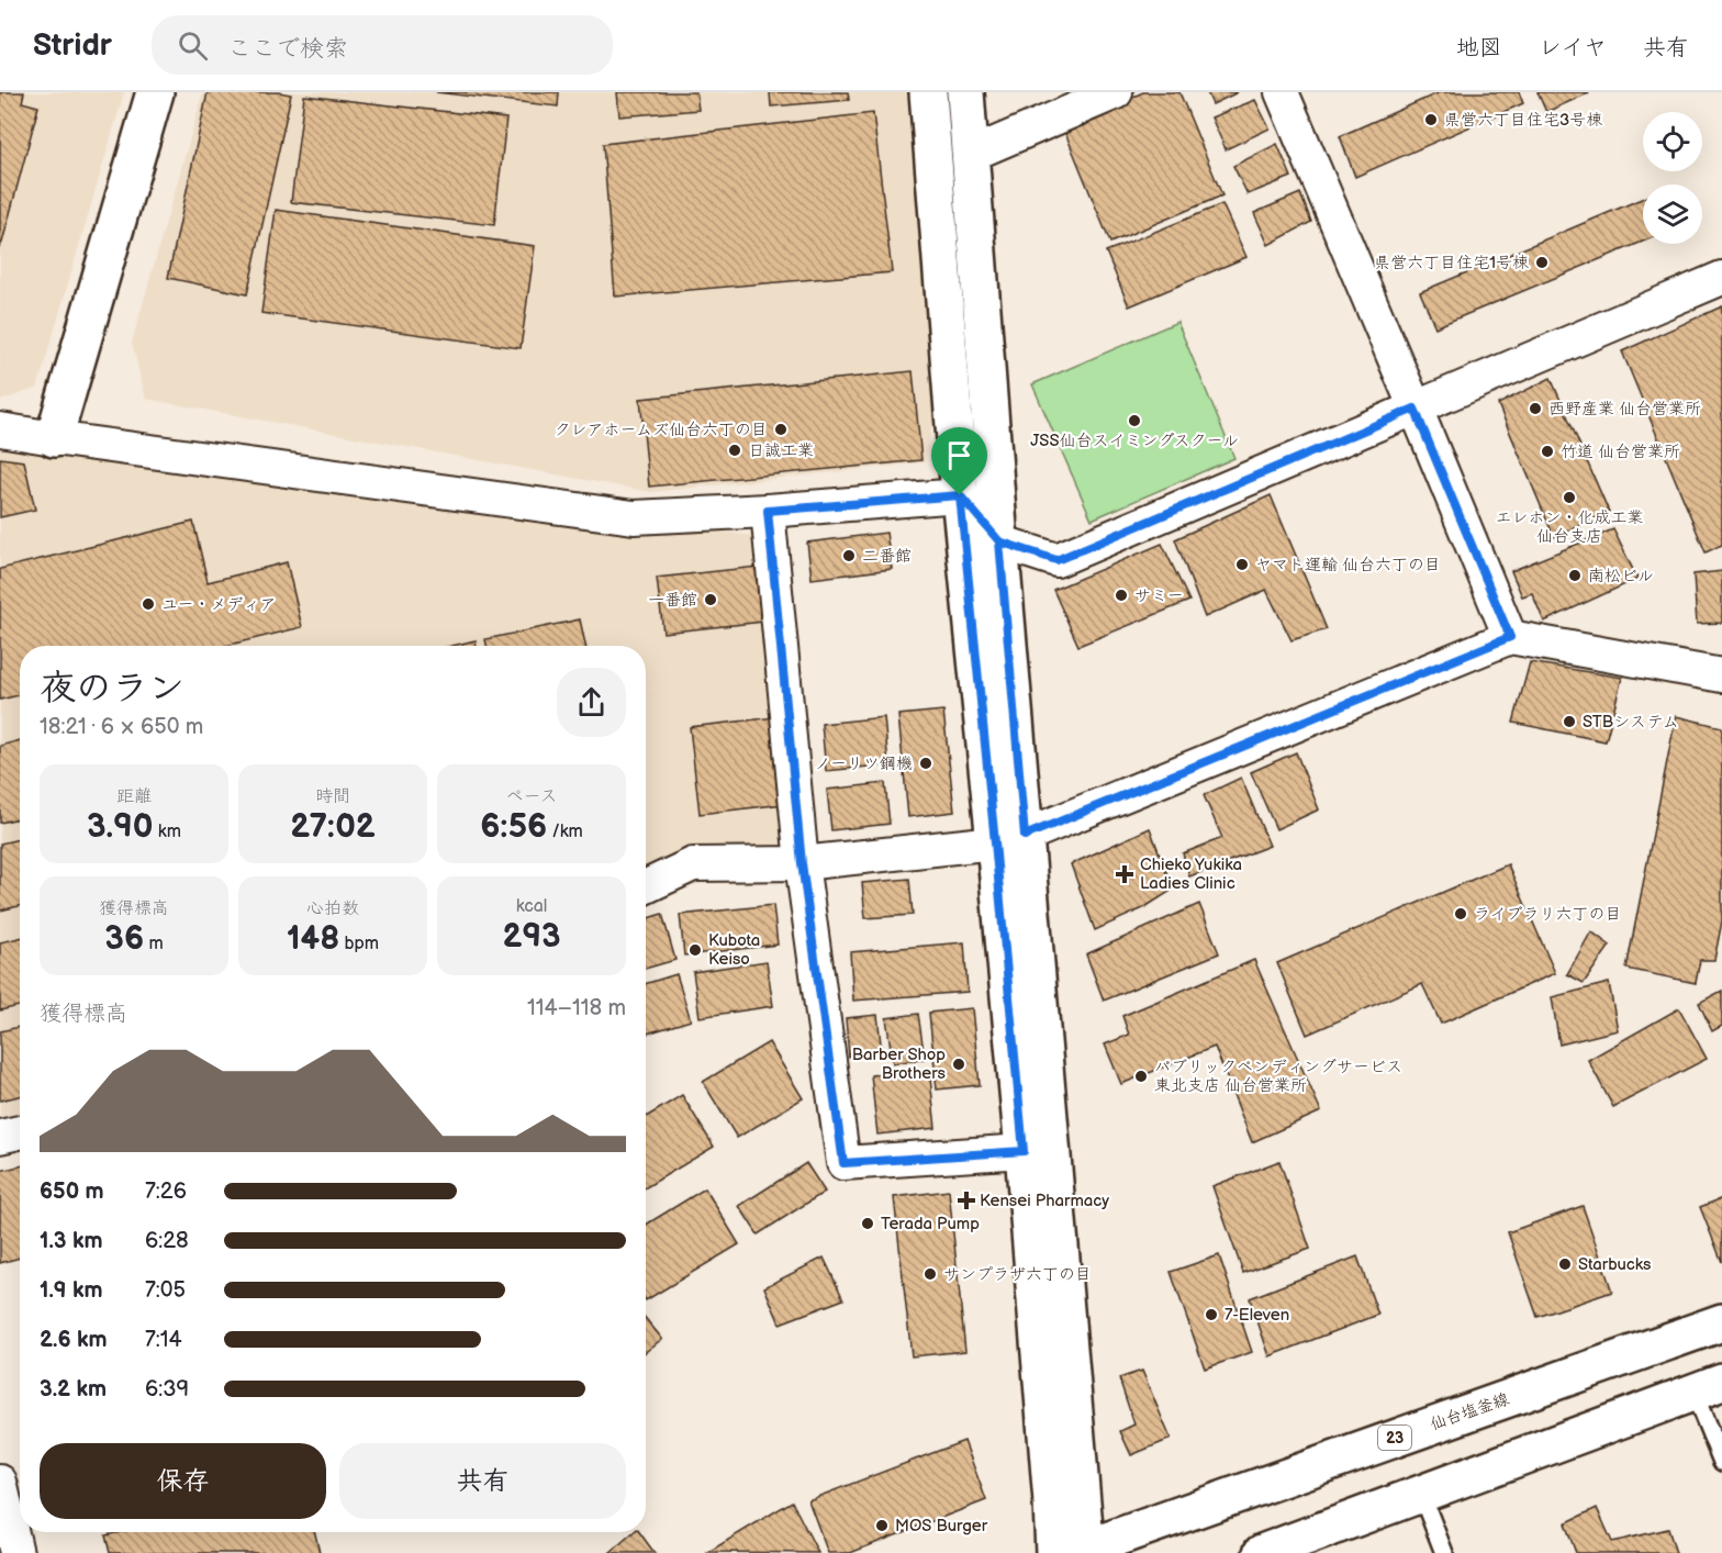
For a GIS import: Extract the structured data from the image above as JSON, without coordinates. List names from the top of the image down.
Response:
{
  "streets": {
    "street": ["仙台塩釜線", "23"]
  },
  "places": {
    "other": [
      "県営六丁目住宅3号棟",
      "県営六丁目住宅1号棟",
      "西野産業 仙台営業所",
      "JSS仙台スイミングスクール",
      "クレアホームズ仙台六丁の目",
      "日誠工業",
      "竹道 仙台営業所",
      "エレホン・化成工業 仙台支店",
      "二番館",
      "ヤマト運輸 仙台六丁の目",
      "南松ビル",
      "サミー",
      "一番館",
      "ユー・メディア",
      "STBシステム",
      "ノーリツ鋼機",
      "ライブラリ六丁の目",
      "Kubota Keiso",
      "Barber Shop Brothers",
      "パブリックペンディングサービス 東北支店 仙台営業所",
      "Terada Pump",
      "Starbucks",
      "サンプラザ六丁の目",
      "7-Eleven",
      "MOS Burger"
    ],
    "health": ["Chieko Yukika Ladies Clinic", "Kensei Pharmacy"]
  },
  "page": {
    "header": "Stridr",
    "search": "ここで検索",
    "nav": ["地図", "レイヤ", "共有"],
    "heading": ["夜のラン", "18:21 · 6 × 650 m"],
    "stats": [
      ["距離", "3.90 km"],
      ["時間", "27:02"],
      ["ペース", "6:56 /km"],
      ["獲得標高", "36 m"],
      ["心拍数", "148 bpm"],
      ["kcal", "293"]
    ],
    "chart": ["獲得標高", "114–118 m"],
    "list": [
      {
        "name": "650 m",
        "note": "7:26"
      },
      {
        "name": "1.3 km",
        "note": "6:28"
      },
      {
        "name": "1.9 km",
        "note": "7:05"
      },
      {
        "name": "2.6 km",
        "note": "7:14"
      },
      {
        "name": "3.2 km",
        "note": "6:39"
      }
    ],
    "buttons": ["保存", "共有"]
  }
}
